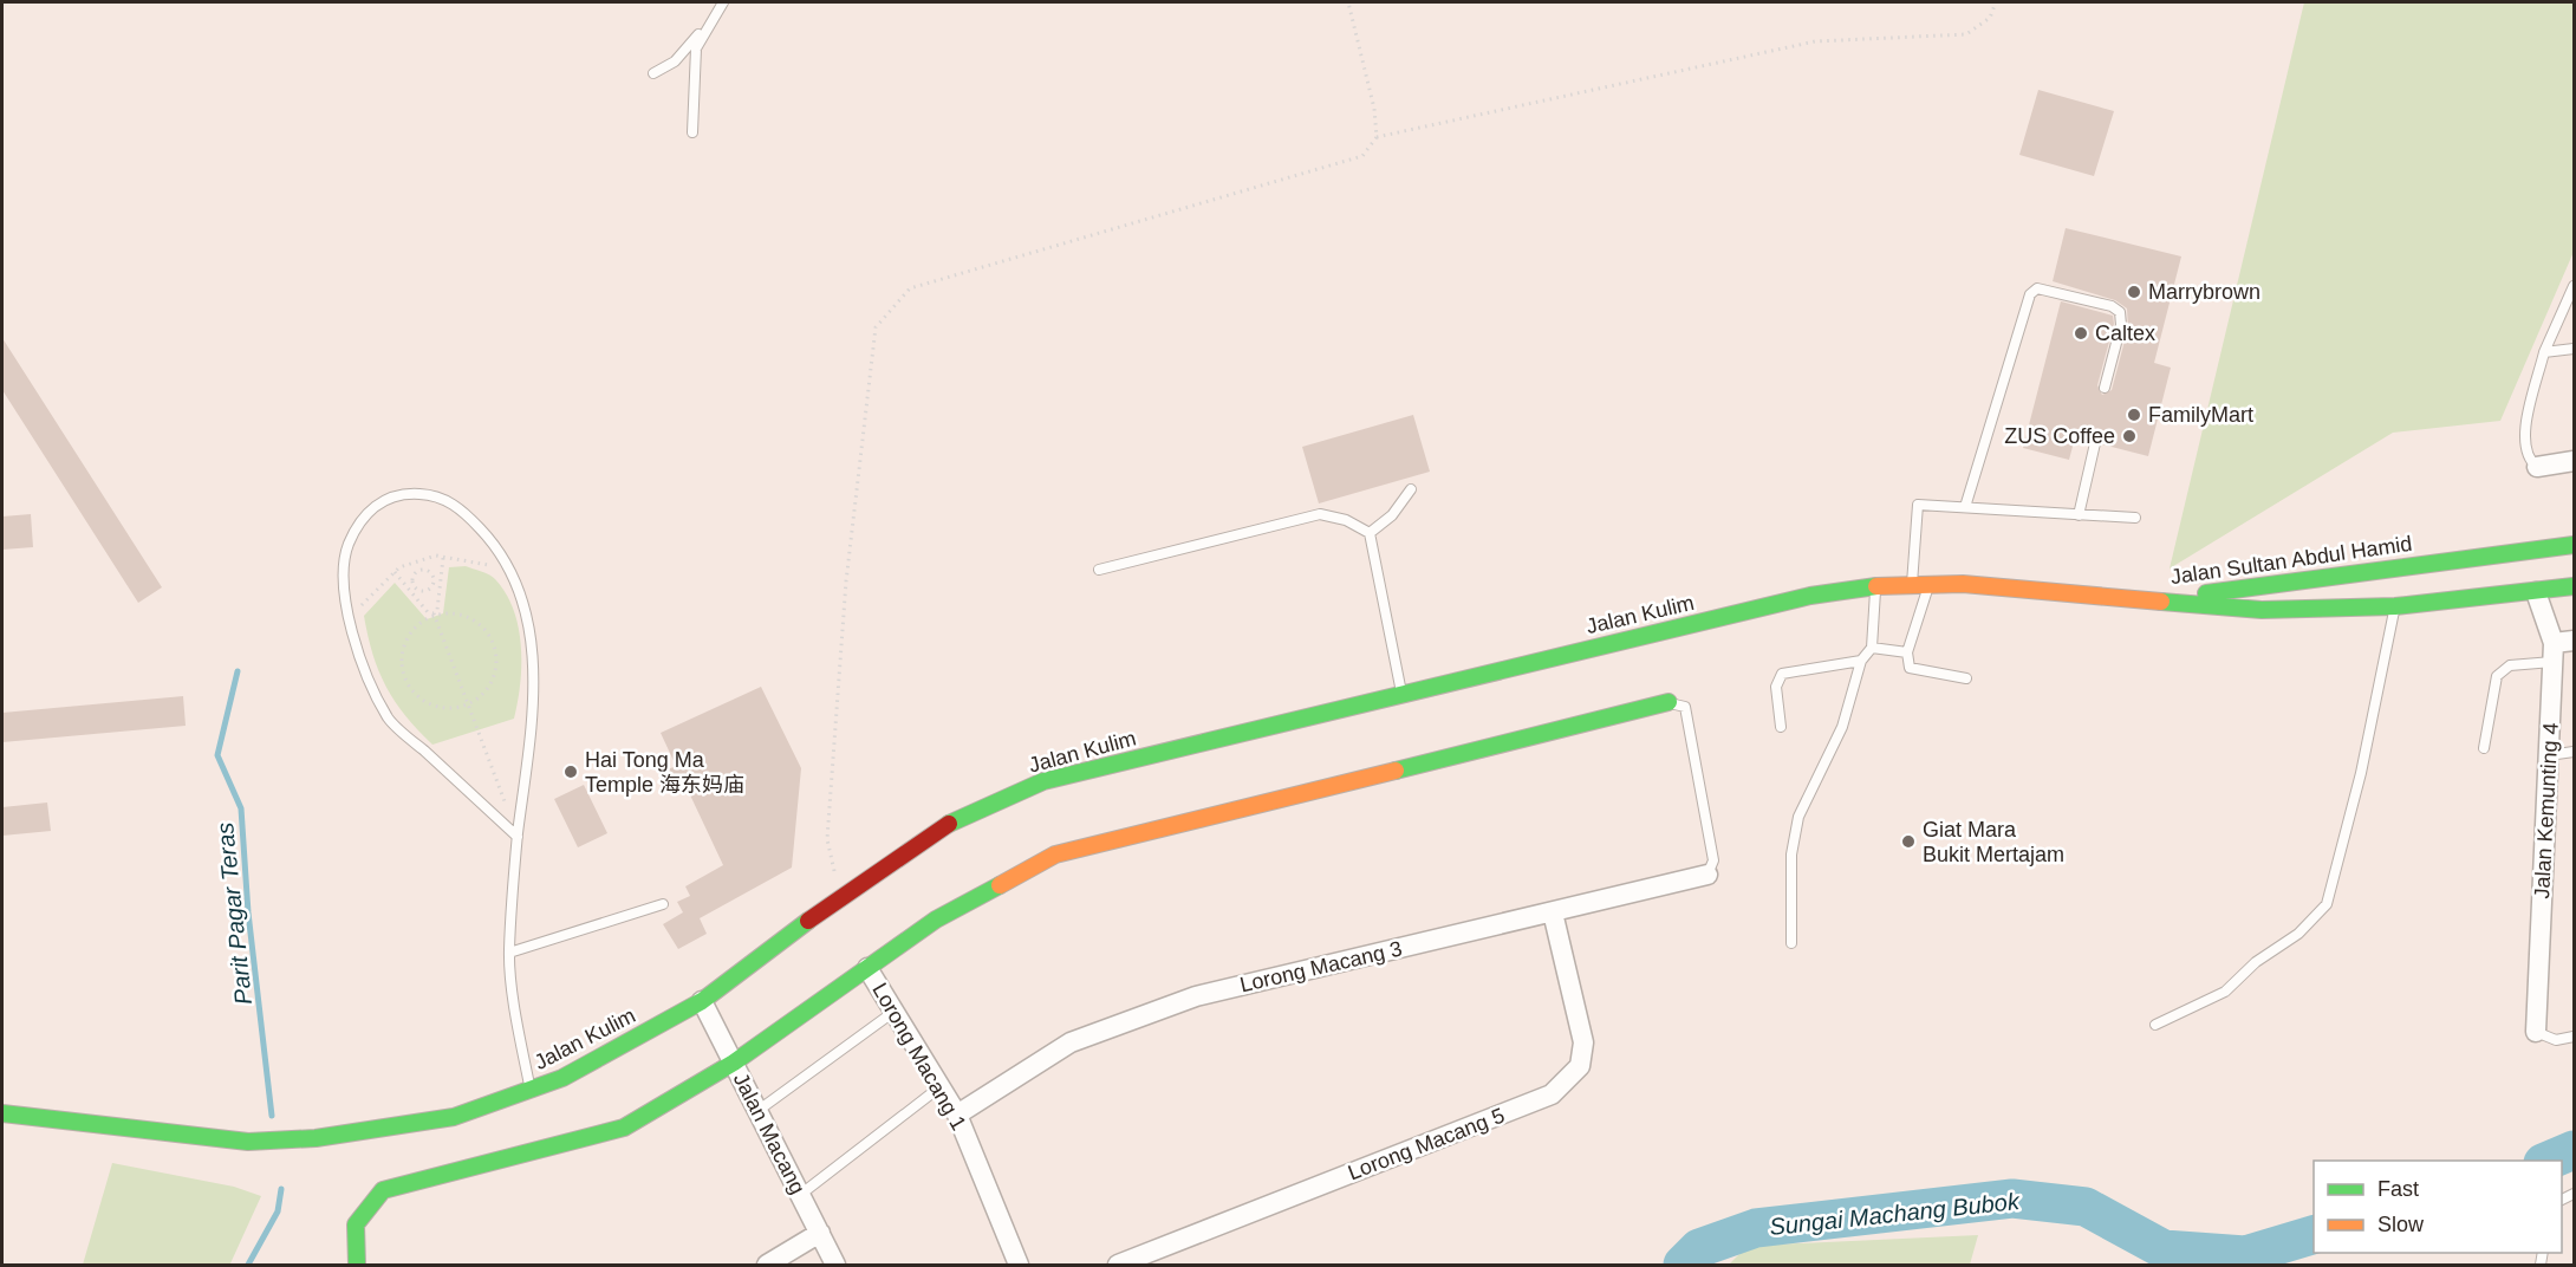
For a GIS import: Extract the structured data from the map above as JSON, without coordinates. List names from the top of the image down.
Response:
{
  "streets": {
    "main road": ["Jalan Sultan Abdul Hamid", "Jalan Kulim"],
    "street": [
      "Jalan Kemunting 4",
      "Lorong Macang 3",
      "Lorong Macang 1",
      "Jalan Macang",
      "Lorong Macang 5"
    ]
  },
  "crossings": [
    ["Jalan Sultan Abdul Hamid", "Jalan Kulim"],
    ["Jalan Sultan Abdul Hamid", "Jalan Kemunting 4"],
    ["Jalan Kulim", "Jalan Macang"],
    ["Lorong Macang 3", "Lorong Macang 1"],
    ["Lorong Macang 3", "Lorong Macang 5"]
  ],
  "water": ["Parit Pagar Teras", "Sungai Machang Bubok"],
  "places": [
    "Marrybrown",
    "Caltex",
    "FamilyMart",
    "ZUS Coffee",
    "Hai Tong Ma Temple 海东妈庙",
    "Giat Mara Bukit Mertajam"
  ],
  "legend": ["Fast", "Slow"]
}
